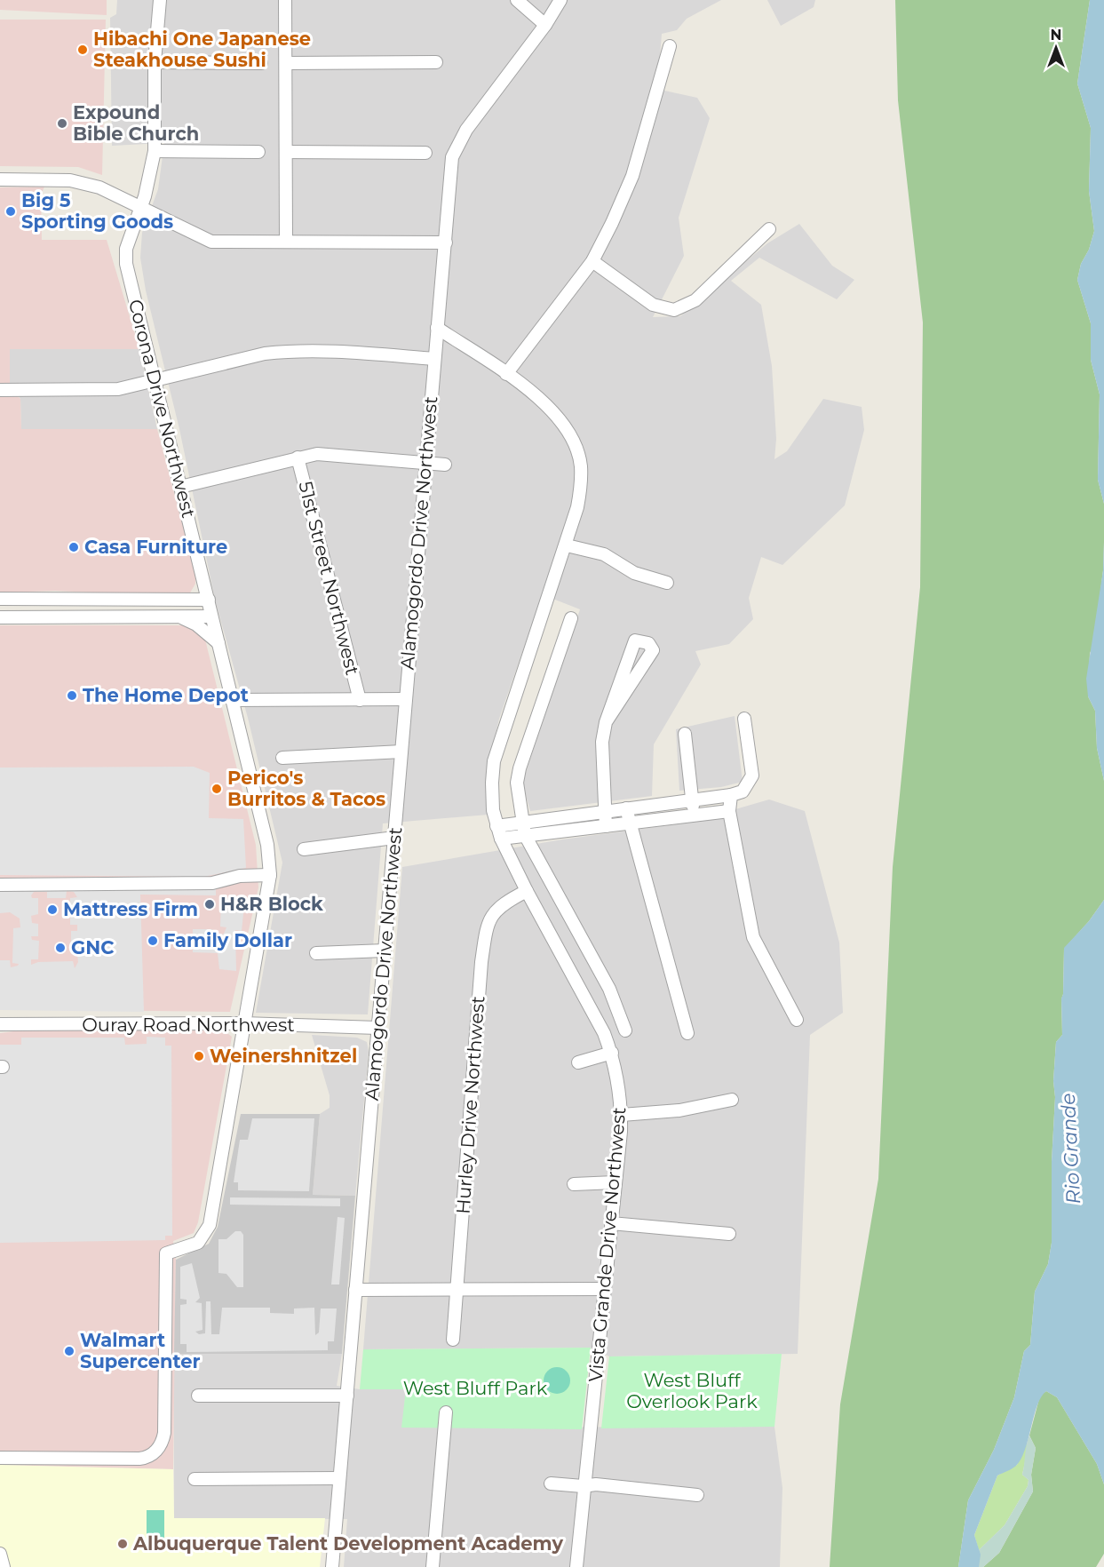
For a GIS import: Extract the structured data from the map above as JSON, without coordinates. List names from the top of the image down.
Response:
{
  "streets": {
    "street": [
      "Corona Drive Northwest",
      "Alamogordo Drive Northwest",
      "51st Street Northwest",
      "Ouray Road Northwest",
      "Hurley Drive Northwest",
      "Vista Grande Drive Northwest"
    ]
  },
  "crossings": [
    ["Corona Drive Northwest", "Ouray Road Northwest"],
    ["Alamogordo Drive Northwest", "Ouray Road Northwest"],
    ["Alamogordo Drive Northwest", "Vista Grande Drive Northwest"],
    ["Hurley Drive Northwest", "Vista Grande Drive Northwest"]
  ],
  "water": ["Rio Grande"],
  "parks": ["West Bluff Overlook Park", "West Bluff Park"],
  "places": [
    "Hibachi One Japanese Steakhouse Sushi",
    "Expound Bible Church",
    "Big 5 Sporting Goods",
    "Casa Furniture",
    "The Home Depot",
    "Perico's Burritos & Tacos",
    "H&R Block",
    "Mattress Firm",
    "Family Dollar",
    "GNC",
    "Weinershnitzel",
    "Walmart Supercenter",
    "Albuquerque Talent Development Academy"
  ],
  "north": "top"
}
